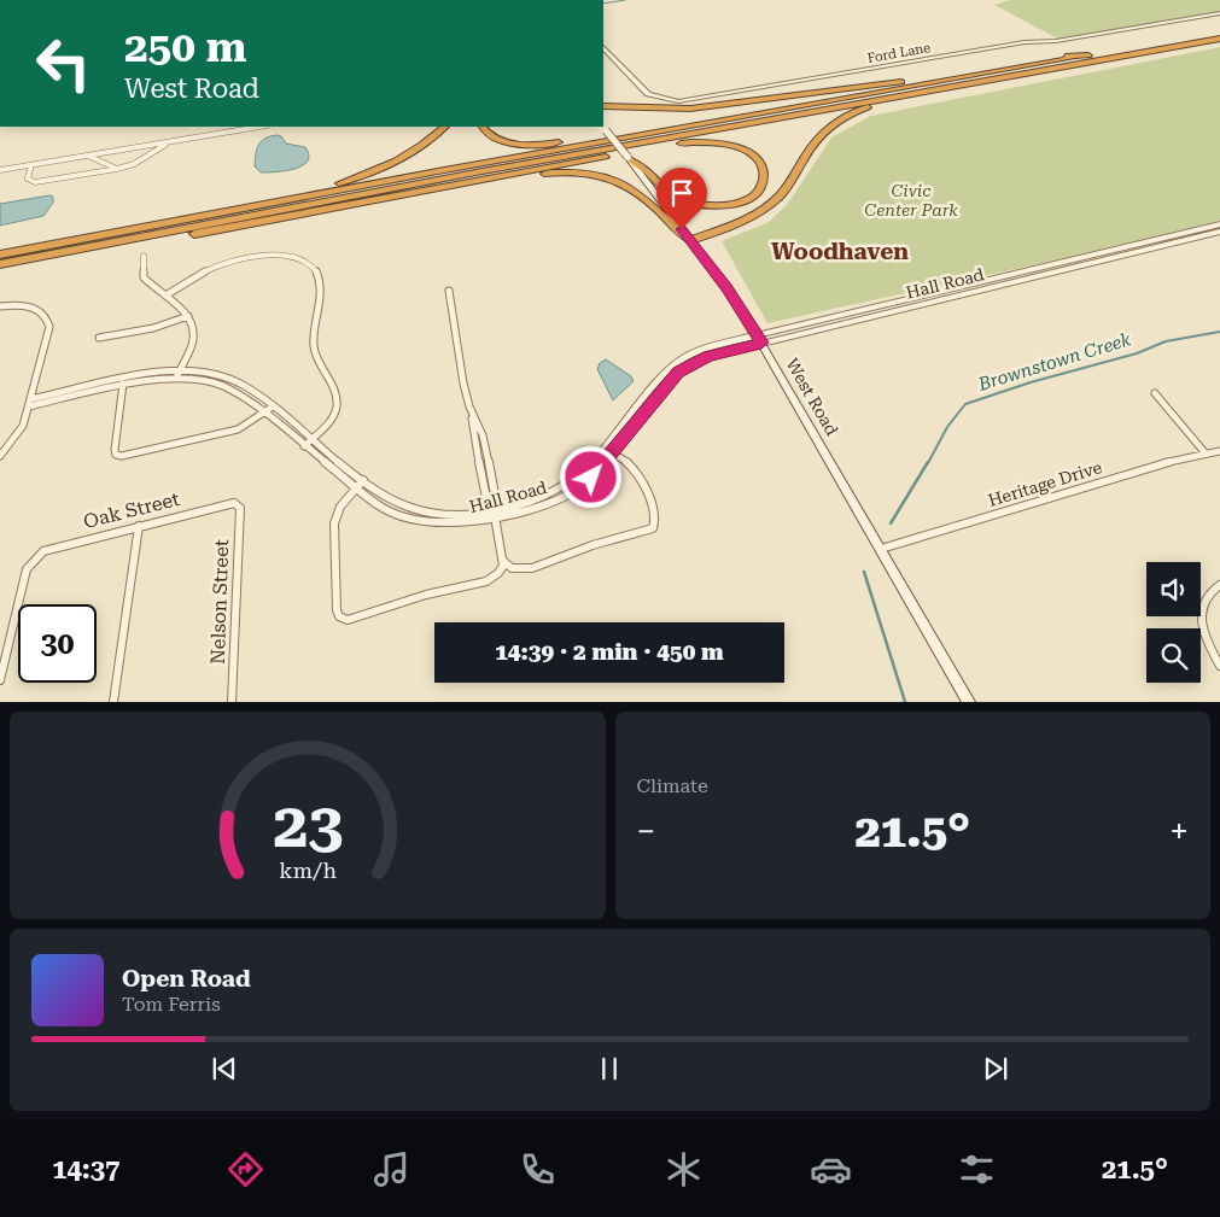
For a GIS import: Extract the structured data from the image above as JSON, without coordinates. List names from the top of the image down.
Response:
{
  "streets": {
    "main road": ["West Road"],
    "street": [
      "Ford Lane",
      "Hall Road",
      "Heritage Drive",
      "Oak Street",
      "Nelson Street"
    ]
  },
  "crossings": [
    ["Hall Road", "West Road"],
    ["West Road", "Heritage Drive"],
    ["Oak Street", "Nelson Street"]
  ],
  "districts": ["Woodhaven"],
  "water": ["Brownstown Creek"],
  "parks": ["Civic Center Park"],
  "page": {
    "turn": ["250 m", "West Road"],
    "limit": "30",
    "trip": "14:39 · 2 min · 450 m",
    "tile": "Climate",
    "heat": ["−", "21.5°", "+"],
    "song": ["Open Road", "Tom Ferris"],
    "tabs": ["14:37", "21.5°"],
    "gauge": ["23", "km/h"]
  }
}
